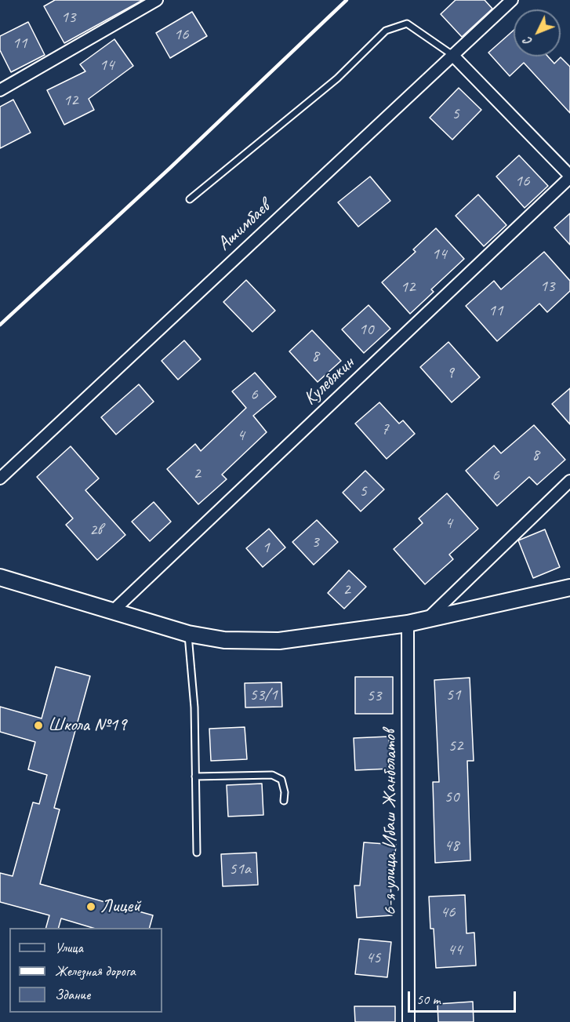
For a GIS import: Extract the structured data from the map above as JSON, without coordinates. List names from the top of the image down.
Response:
{
  "streets": {
    "street": ["Ашимбаев", "Кулебякин", "6-я улица Ибаш Жанболатов"]
  },
  "places": ["Школа №19", "Лицей"],
  "house_numbers": [
    "13",
    "16",
    "11",
    "14",
    "12",
    "5",
    "16",
    "14",
    "13",
    "12",
    "11",
    "10",
    "8",
    "9",
    "6",
    "7",
    "4",
    "8",
    "2",
    "6",
    "5",
    "4",
    "2в",
    "3",
    "1",
    "2",
    "53/1",
    "51",
    "53",
    "52",
    "50",
    "48",
    "51а",
    "46",
    "44",
    "45"
  ],
  "legend": ["Улица", "Железная дорога", "Здание"],
  "scale_bar": "50 m",
  "north": "bottom left"
}
